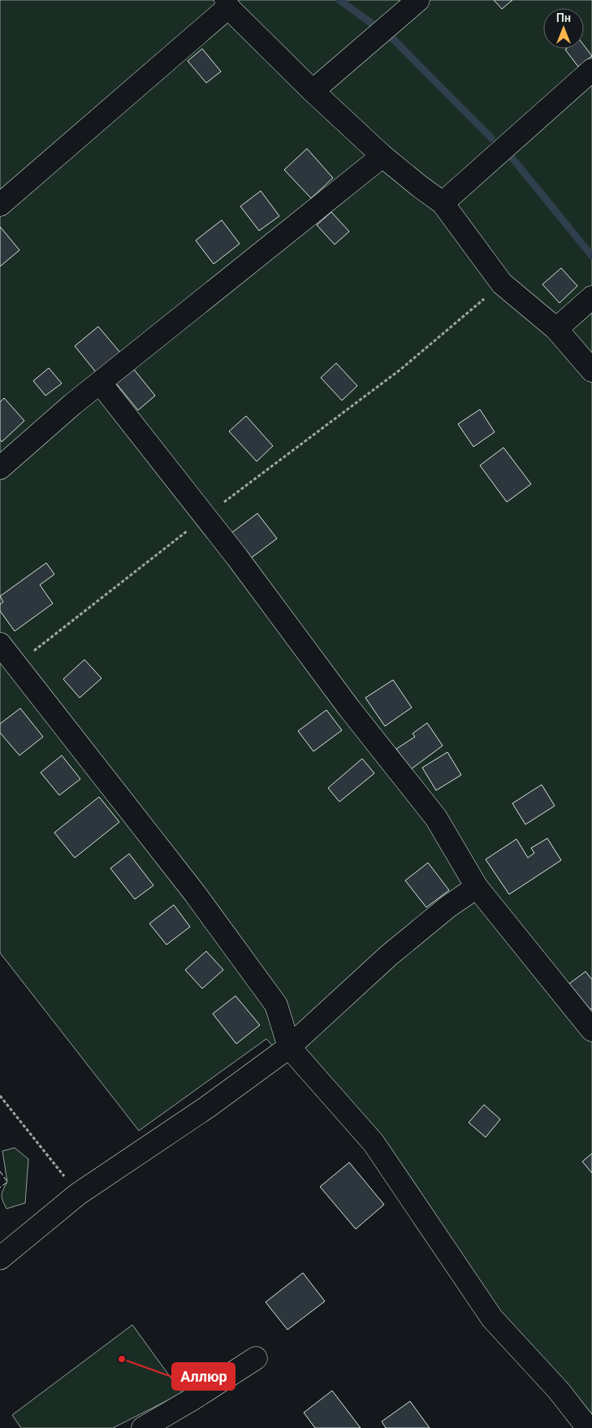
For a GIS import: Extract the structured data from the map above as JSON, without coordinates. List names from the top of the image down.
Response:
{
  "places": ["Аллюр"],
  "north": "top"
}
